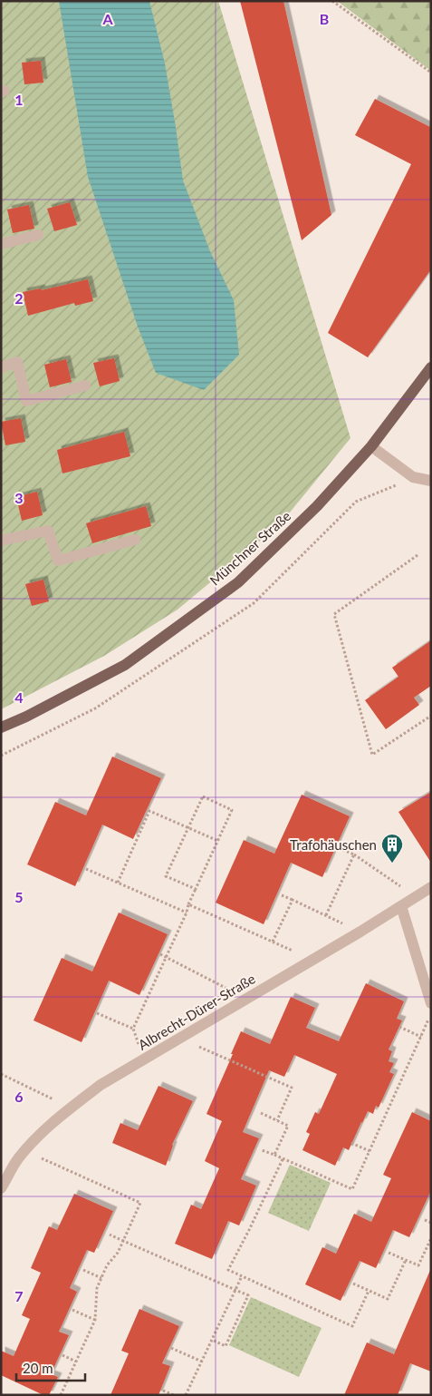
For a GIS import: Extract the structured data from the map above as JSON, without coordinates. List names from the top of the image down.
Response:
{
  "streets": {
    "main road": ["Münchner Straße"],
    "street": ["Albrecht-Dürer-Straße"]
  },
  "places": {
    "building": ["Trafohäuschen"]
  },
  "scale_bar": "20 m",
  "grid": {
    "columns": ["A", "B"],
    "rows": [
      "1",
      "2",
      "3",
      "4",
      "5",
      "6",
      "7"
    ]
  }
}
